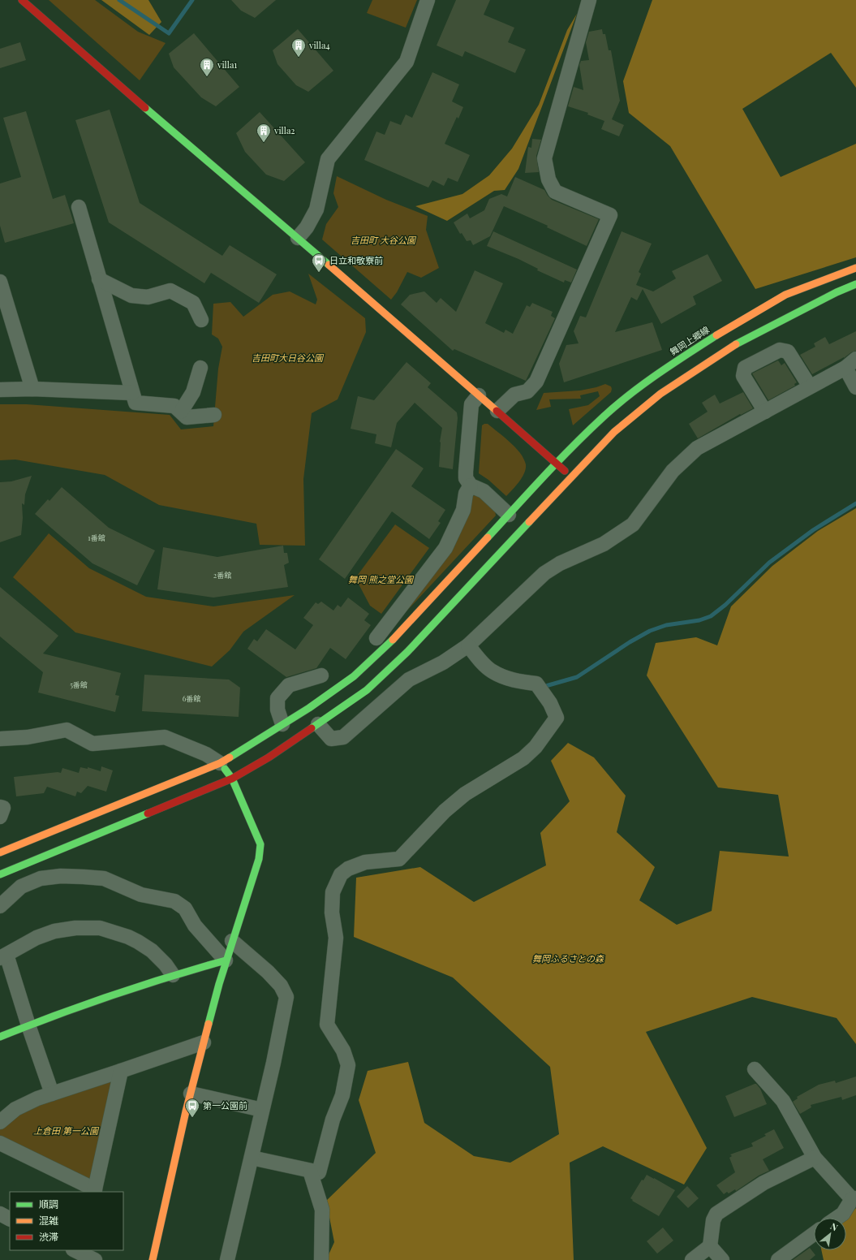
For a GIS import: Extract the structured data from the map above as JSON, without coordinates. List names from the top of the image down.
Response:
{
  "streets": {
    "street": ["舞岡上郷線"]
  },
  "parks": [
    "吉田町 大谷公園",
    "吉田町大日谷公園",
    "舞岡 熊之堂公園",
    "舞岡ふるさとの森",
    "上倉田 第一公園"
  ],
  "places": {
    "building": ["villa4", "villa1", "villa2"],
    "bus stop": ["日立和敬寮前", "第一公園前"]
  },
  "house_numbers": [
    "1番館",
    "2番館",
    "5番館",
    "6番館"
  ],
  "legend": ["順調", "混雑", "渋滞"],
  "north": "top right"
}
